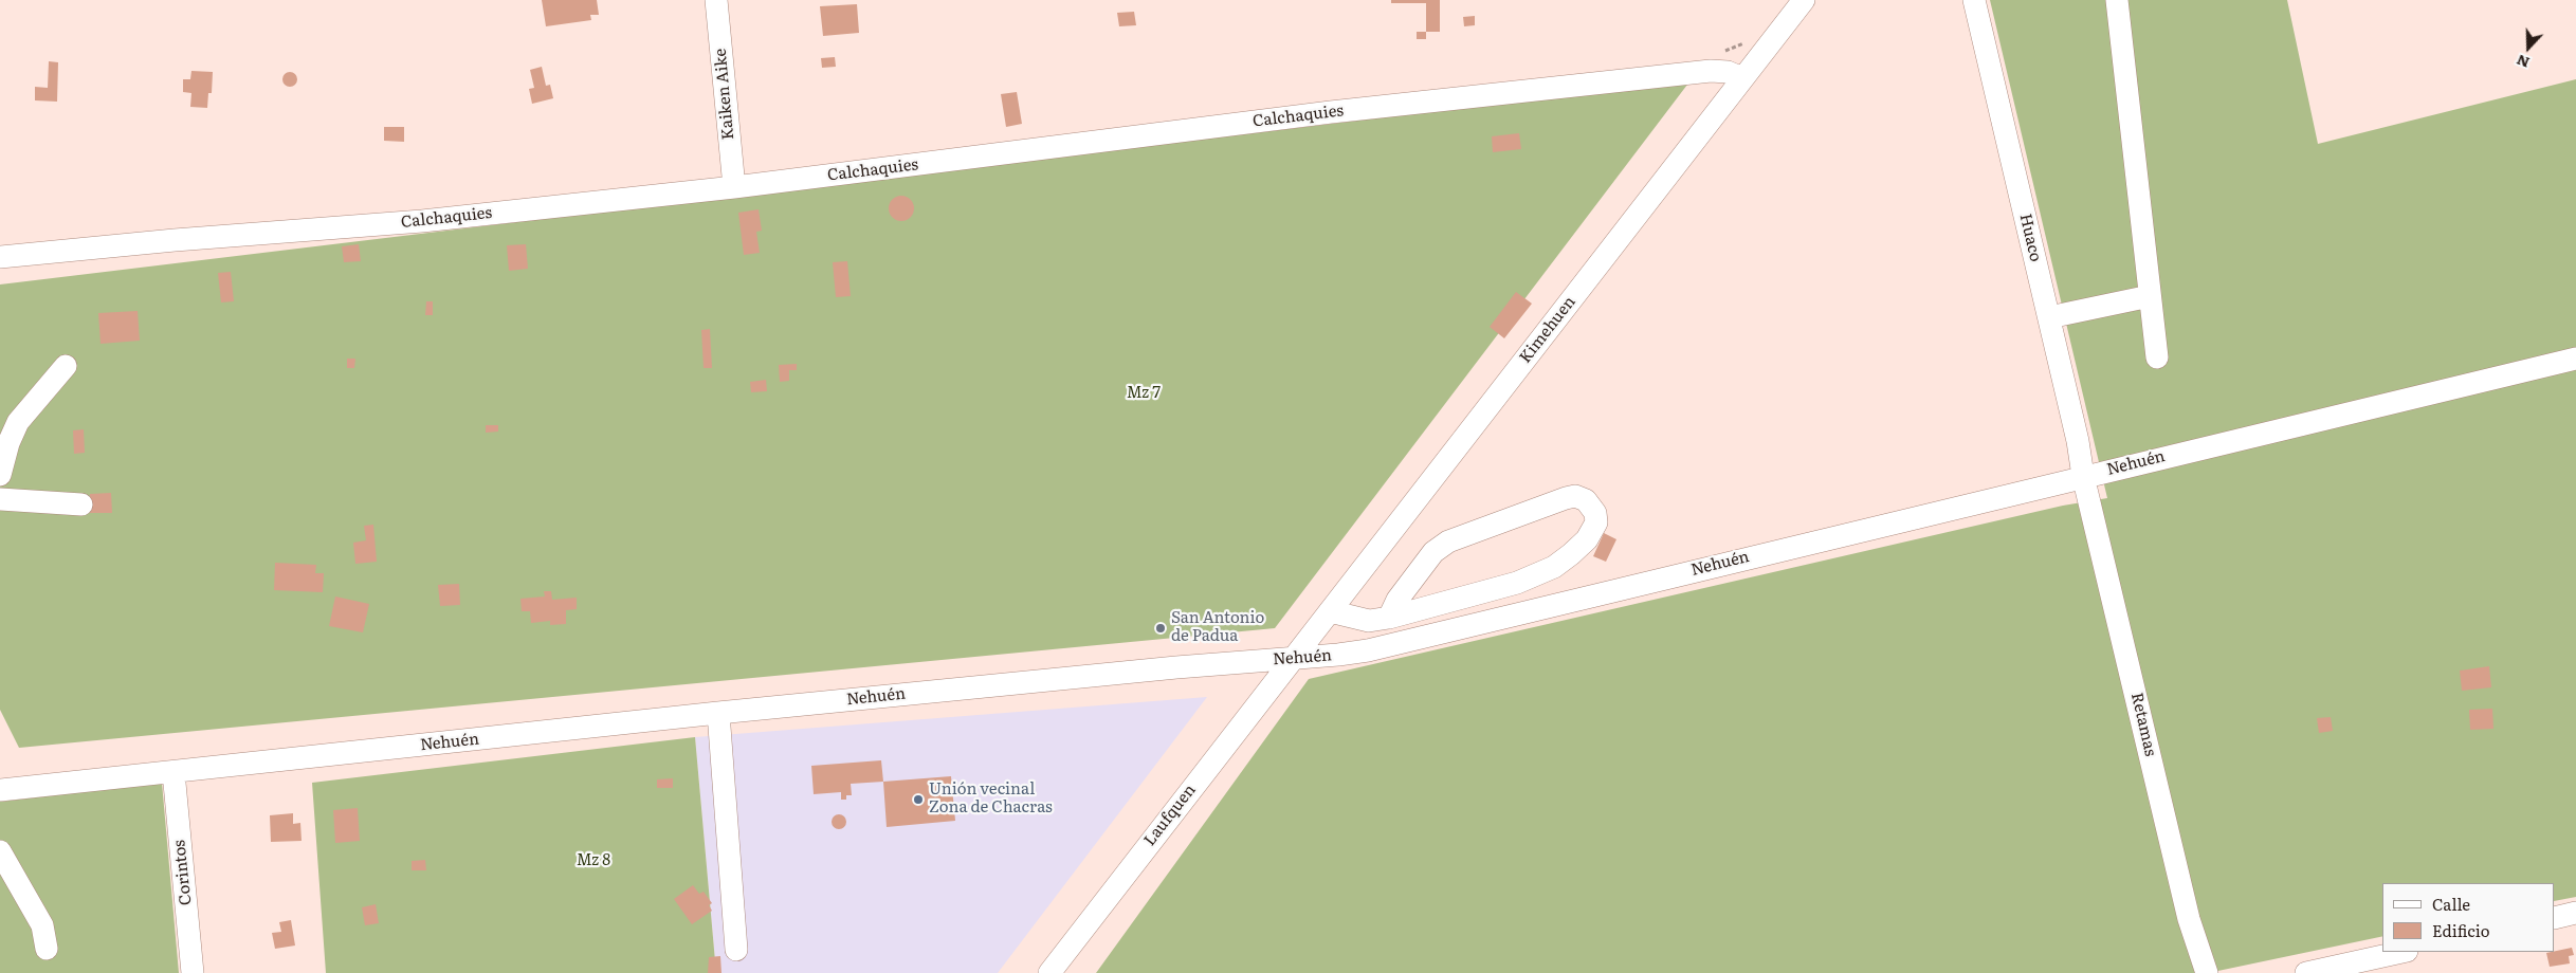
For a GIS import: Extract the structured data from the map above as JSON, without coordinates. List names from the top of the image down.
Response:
{
  "streets": {
    "street": [
      "Kaiken Aike",
      "Calchaquies",
      "Huaco",
      "Kimehuen",
      "Nehuén",
      "Retamas",
      "Laufquen",
      "Corintos"
    ]
  },
  "crossings": [
    ["Kaiken Aike", "Calchaquies"],
    ["Calchaquies", "Kimehuen"],
    ["Huaco", "Nehuén"],
    ["Huaco", "Retamas"],
    ["Kimehuen", "Nehuén"],
    ["Kimehuen", "Laufquen"],
    ["Nehuén", "Retamas"],
    ["Nehuén", "Laufquen"],
    ["Nehuén", "Corintos"]
  ],
  "parks": ["Mz 7", "Mz 8"],
  "places": ["San Antonio de Padua", "Unión vecinal Zona de Chacras"],
  "legend": ["Calle", "Edificio"],
  "north": "bottom"
}
